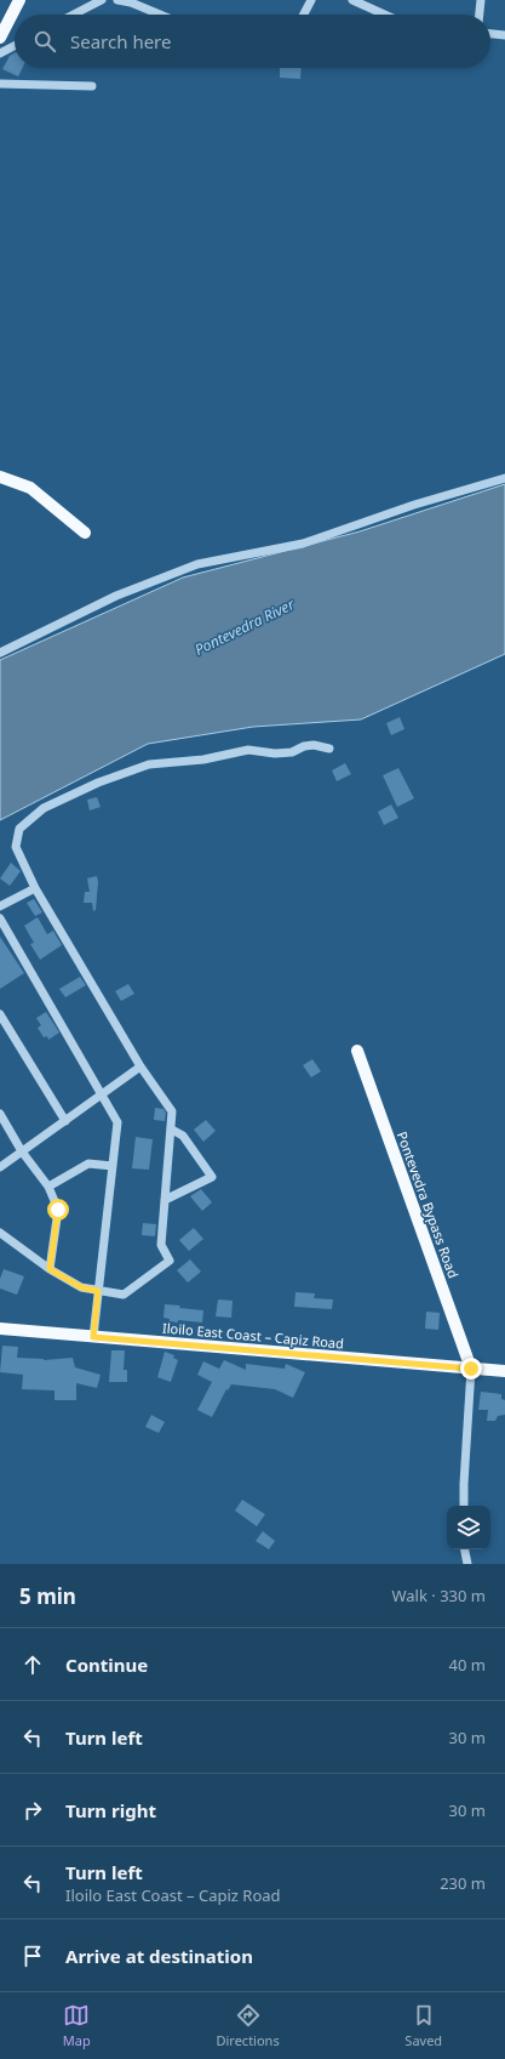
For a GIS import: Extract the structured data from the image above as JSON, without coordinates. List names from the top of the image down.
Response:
{
  "streets": {
    "main road": ["Pontevedra Bypass Road", "Iloilo East Coast – Capiz Road"]
  },
  "crossings": [
    ["Pontevedra Bypass Road", "Iloilo East Coast – Capiz Road"]
  ],
  "water": ["Pontevedra River"],
  "page": {
    "search": "Search here",
    "heading": ["5 min", "Walk · 330 m"],
    "list": [
      ["Continue", "40 m"],
      ["Turn left", "30 m"],
      ["Turn right", "30 m"],
      ["Turn left", "Iloilo East Coast – Capiz Road", "230 m"],
      "Arrive at destination"
    ],
    "nav": ["Map", "Directions", "Saved"]
  }
}
